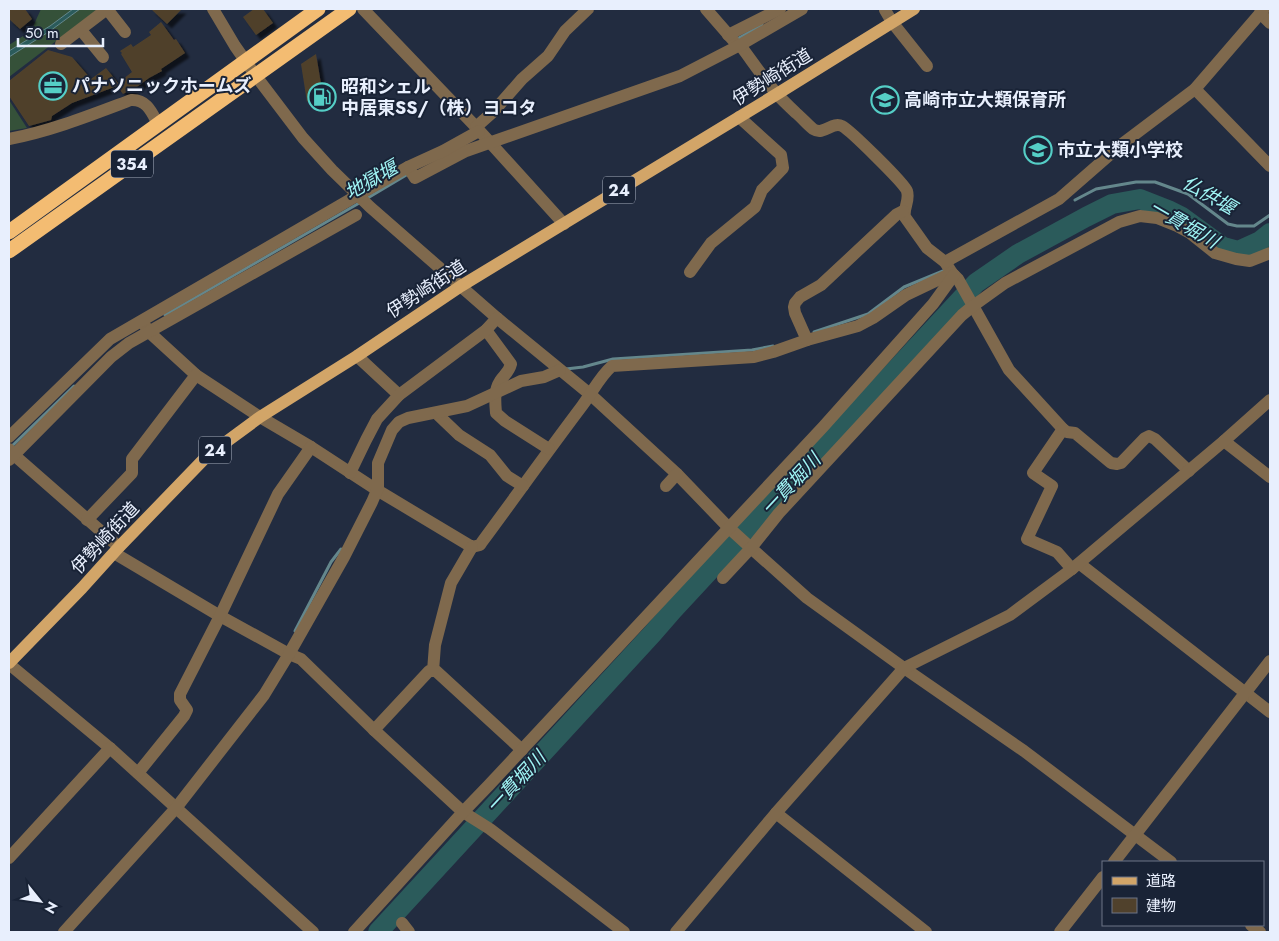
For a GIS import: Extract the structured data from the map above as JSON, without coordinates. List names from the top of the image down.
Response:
{
  "streets": {
    "highway": ["354"],
    "main road": ["伊勢崎街道", "24"]
  },
  "water": ["地獄堰", "仏供堰", "一貫堀川"],
  "places": {
    "office": ["パナソニックホームズ"],
    "fuel station": ["昭和シェル 中居東SS/（株）ヨコタ"],
    "school or university": ["高崎市立大類保育所", "市立大類小学校"]
  },
  "legend": ["道路", "建物"],
  "scale_bar": "50 m",
  "north": "bottom right"
}
